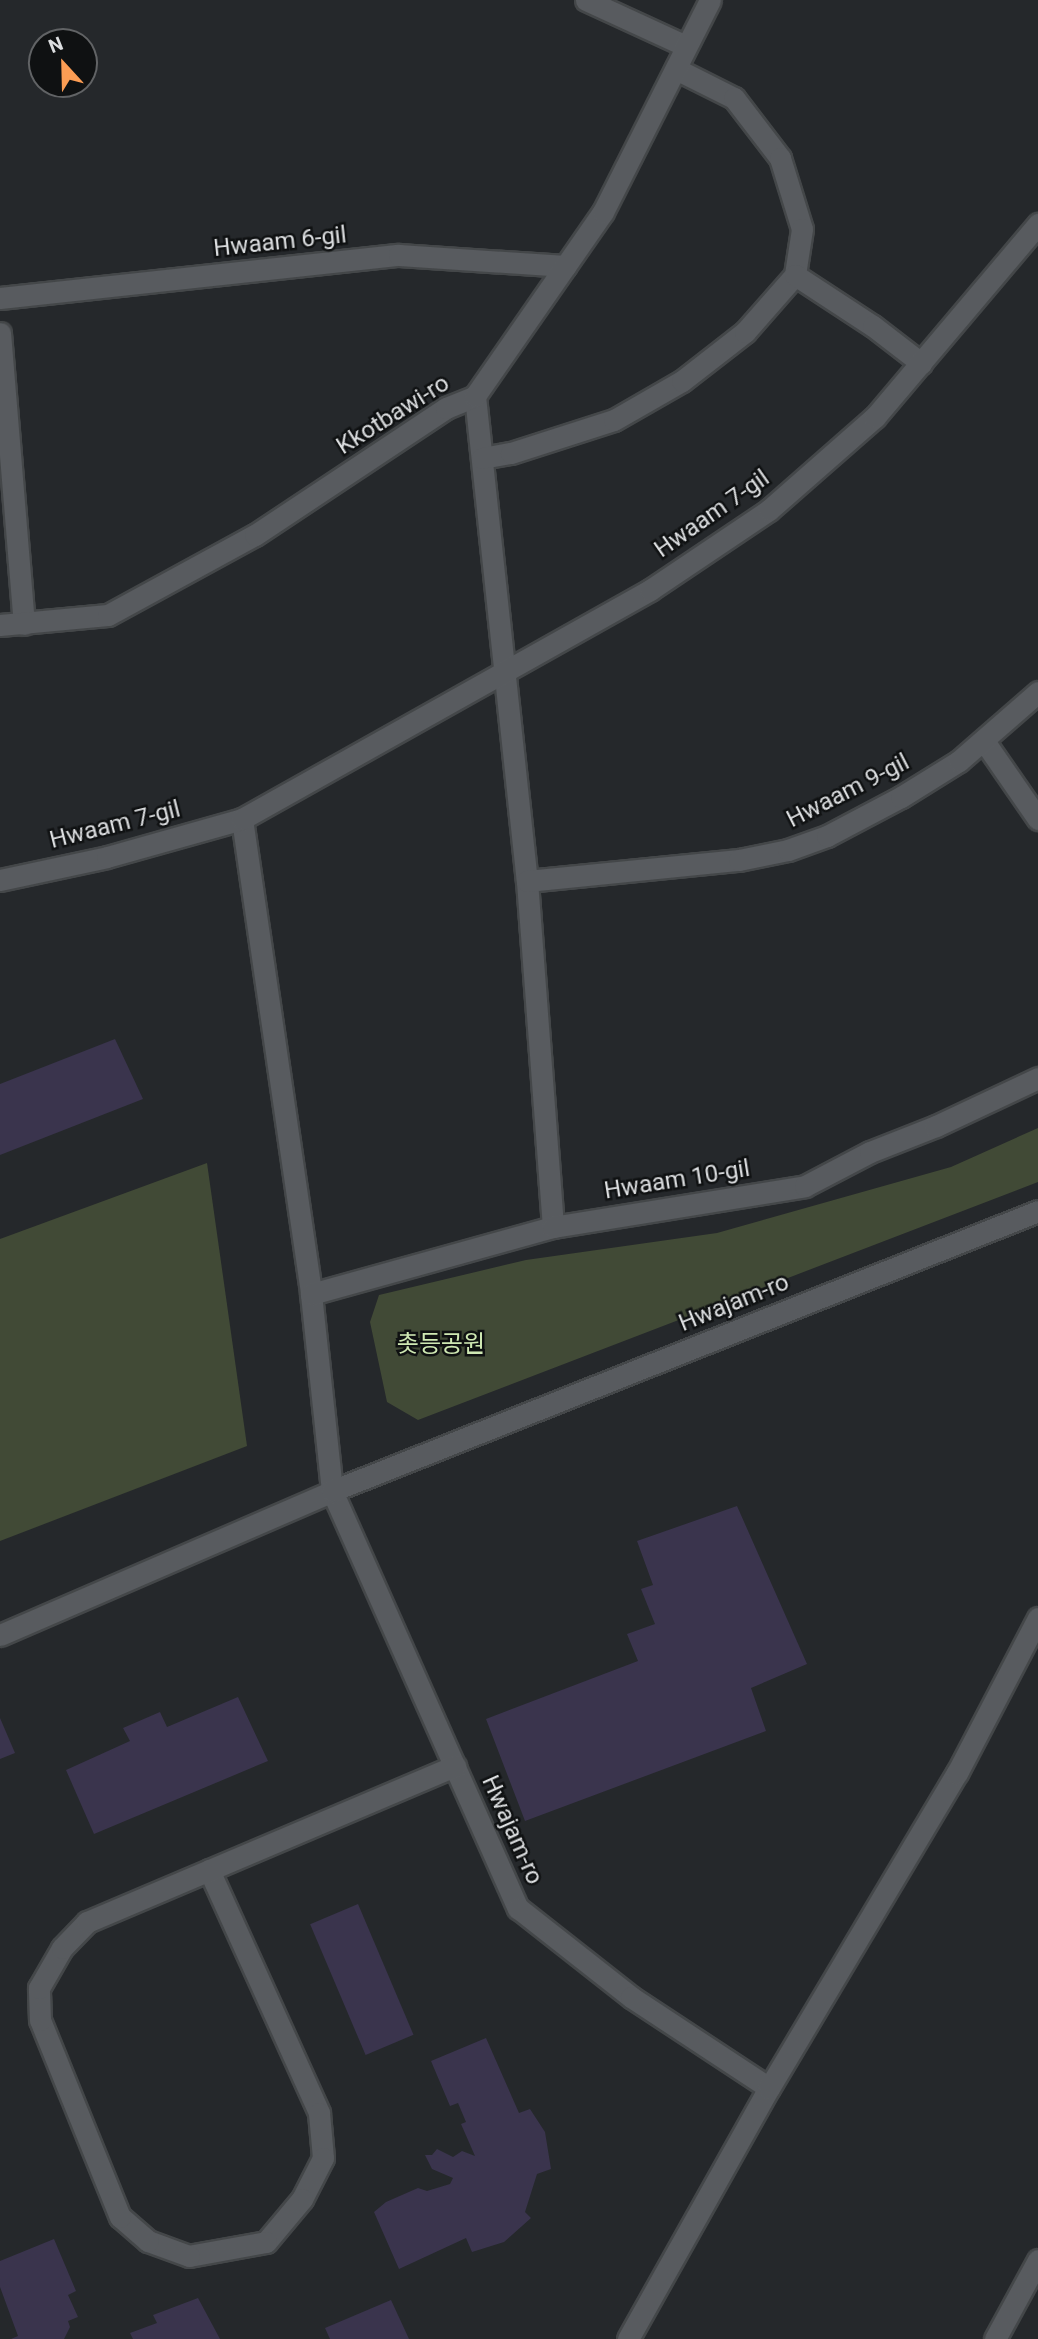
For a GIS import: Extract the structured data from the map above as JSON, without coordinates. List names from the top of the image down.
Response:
{
  "streets": {
    "street": [
      "Hwaam 6-gil",
      "Kkotbawi-ro",
      "Hwaam 7-gil",
      "Hwaam 9-gil",
      "Hwaam 10-gil",
      "Hwajam-ro"
    ]
  },
  "crossings": [
    ["Hwaam 6-gil", "Kkotbawi-ro"]
  ],
  "parks": ["촛등공원"],
  "north": "top"
}
